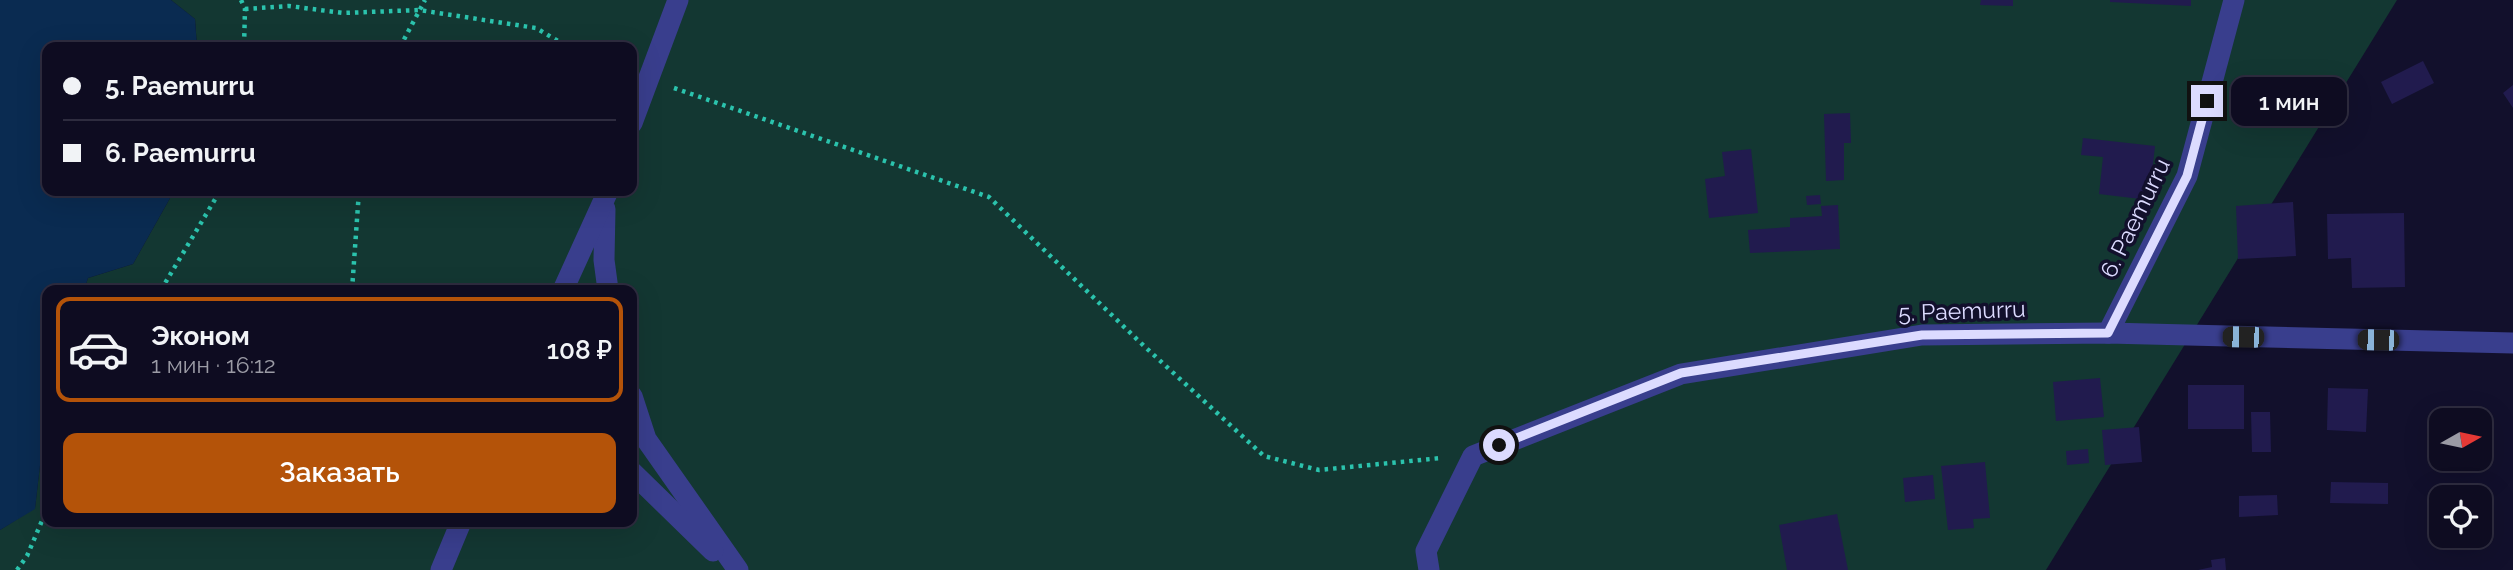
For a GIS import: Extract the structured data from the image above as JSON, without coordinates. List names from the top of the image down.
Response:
{
  "streets": {
    "street": ["6. Paemurru", "5. Paemurru"]
  },
  "crossings": [
    ["6. Paemurru", "5. Paemurru"]
  ],
  "north": "right",
  "page": {
    "banner": ["5. Paemurru", "6. Paemurru"],
    "bubble": "1 мин",
    "list": [
      {
        "name": "Эконом",
        "note": "1 мин · 16:12",
        "value": "108 ₽"
      }
    ],
    "buttons": "Заказать"
  }
}
